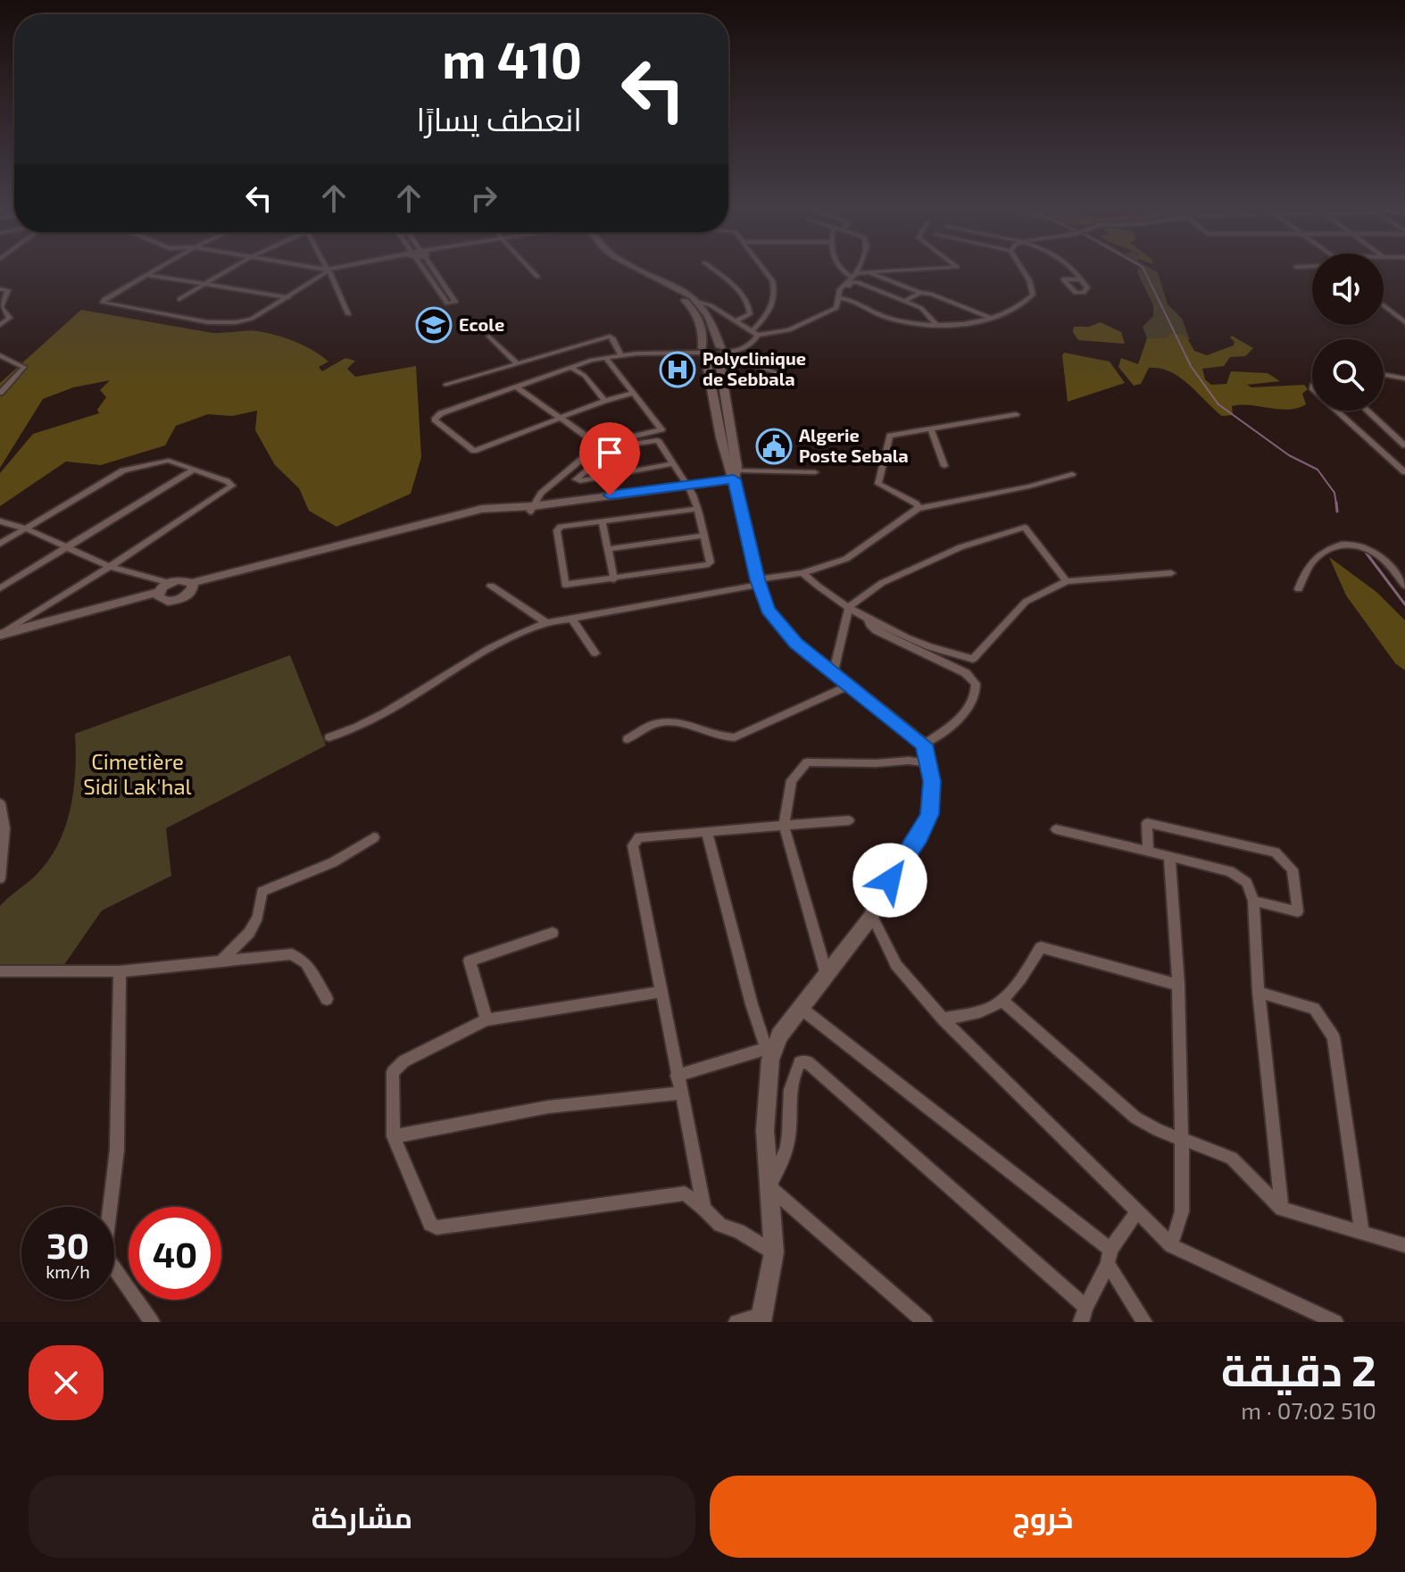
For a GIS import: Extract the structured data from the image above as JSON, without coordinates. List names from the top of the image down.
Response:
{
  "parks": ["Cimetière Sidi Lak'hal"],
  "places": {
    "school or university": ["Ecole"],
    "hospital": ["Polyclinique de Sebbala"],
    "public building": ["Algerie Poste Sebala"]
  },
  "page": {
    "turn": ["410 m", "انعطف يسارًا"],
    "speed": "30 km/h",
    "limit": "40",
    "heading": ["2 دقيقة", "510 m · 07:02"],
    "buttons": ["خروج", "مشاركة"]
  }
}
